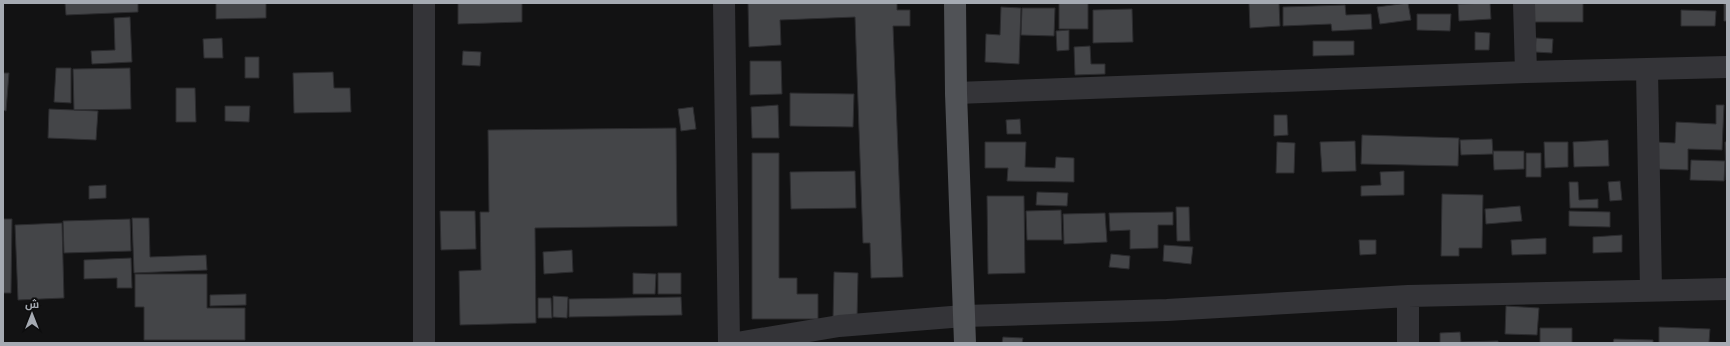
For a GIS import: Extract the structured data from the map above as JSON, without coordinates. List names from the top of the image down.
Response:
{
  "north": "top"
}
